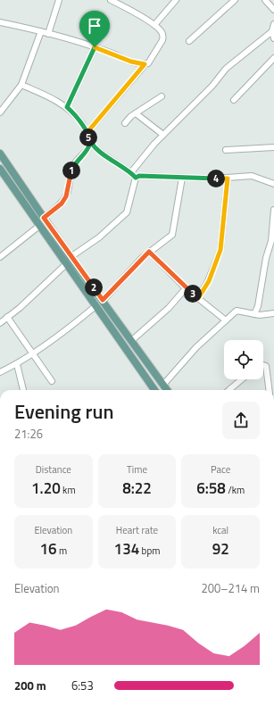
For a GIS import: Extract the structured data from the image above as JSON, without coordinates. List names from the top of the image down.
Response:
{
  "page": {
    "pins": [
      "5",
      "1",
      "4",
      "2",
      "3"
    ],
    "heading": ["Evening run", "21:26"],
    "stats": [
      ["Distance", "1.20 km"],
      ["Time", "8:22"],
      ["Pace", "6:58 /km"],
      ["Elevation", "16 m"],
      ["Heart rate", "134 bpm"],
      ["kcal", "92"]
    ],
    "chart": ["Elevation", "200–214 m"],
    "list": [
      {
        "name": "200 m",
        "note": "6:53"
      }
    ]
  }
}
